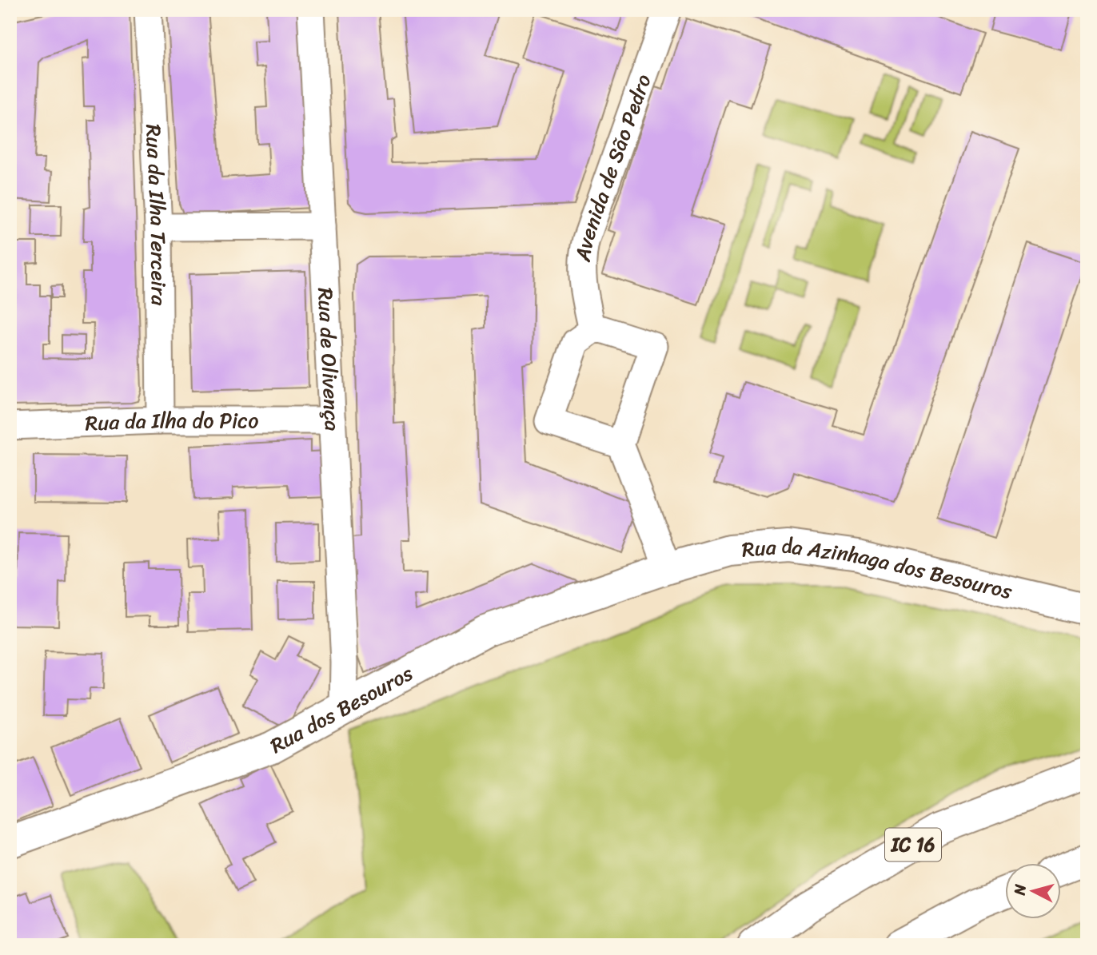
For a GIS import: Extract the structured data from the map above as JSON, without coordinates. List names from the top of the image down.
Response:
{
  "streets": {
    "main road": ["Rua da Azinhaga dos Besouros", "Rua dos Besouros", "IC 16"],
    "street": [
      "Avenida de São Pedro",
      "Rua da Ilha Terceira",
      "Rua de Olivença",
      "Rua da Ilha do Pico"
    ]
  },
  "crossings": [
    ["Rua da Ilha Terceira", "Rua da Ilha do Pico"],
    ["Rua de Olivença", "Rua da Ilha do Pico"],
    ["Rua de Olivença", "Rua dos Besouros"],
    ["Rua da Azinhaga dos Besouros", "Rua dos Besouros"]
  ],
  "north": "left"
}
